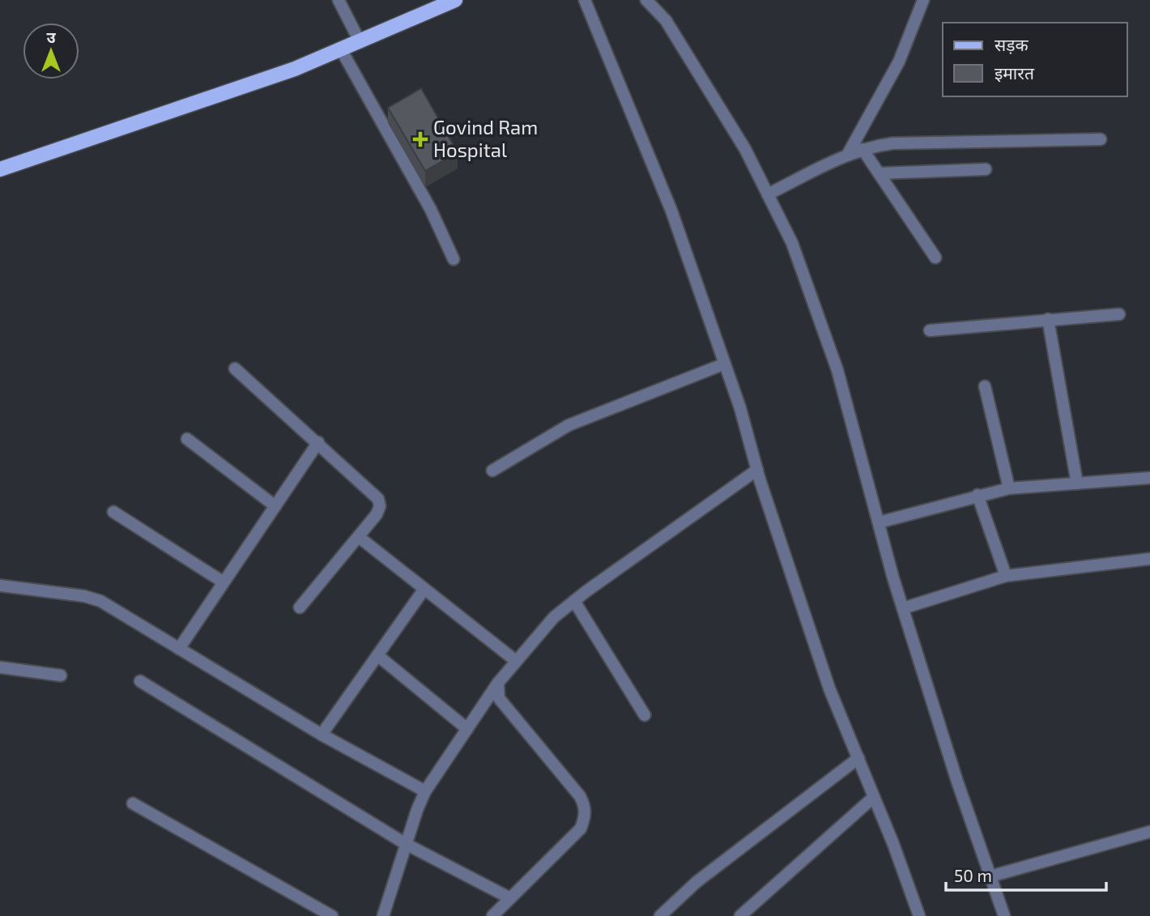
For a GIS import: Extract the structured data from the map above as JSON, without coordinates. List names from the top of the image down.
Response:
{
  "places": {
    "health": ["Govind Ram Hospital"]
  },
  "legend": ["सड़क", "इमारत"],
  "scale_bar": "50 m",
  "north": "top"
}
